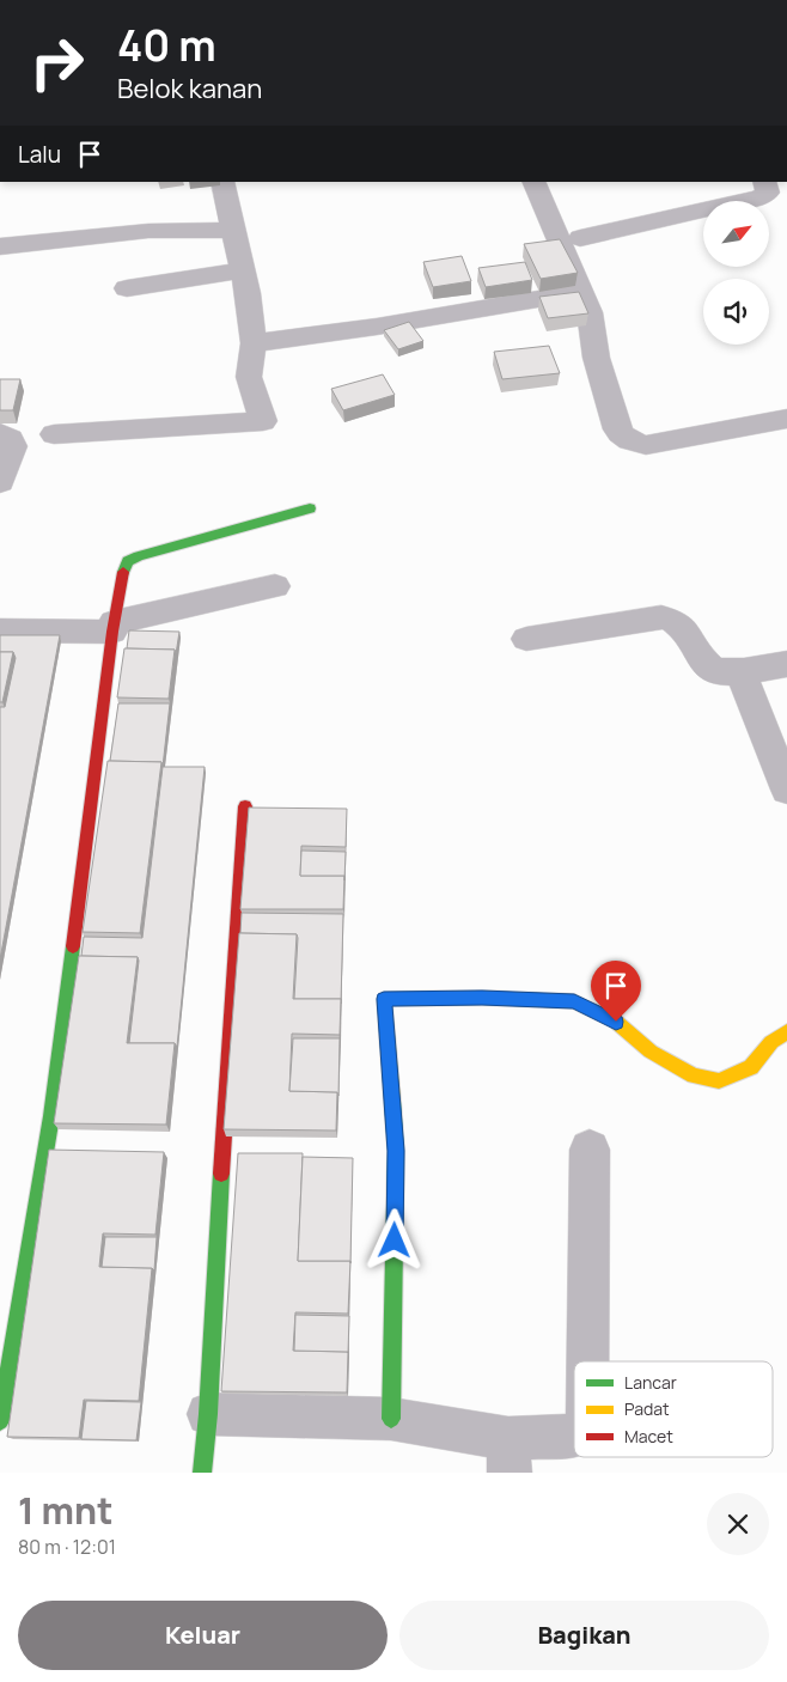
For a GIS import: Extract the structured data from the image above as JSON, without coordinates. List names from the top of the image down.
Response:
{
  "legend": ["Lancar", "Padat", "Macet"],
  "north": "top right",
  "page": {
    "turn": ["40 m", "Belok kanan"],
    "then": "Lalu",
    "heading": ["1 mnt", "80 m · 12:01"],
    "buttons": ["Keluar", "Bagikan"]
  }
}
